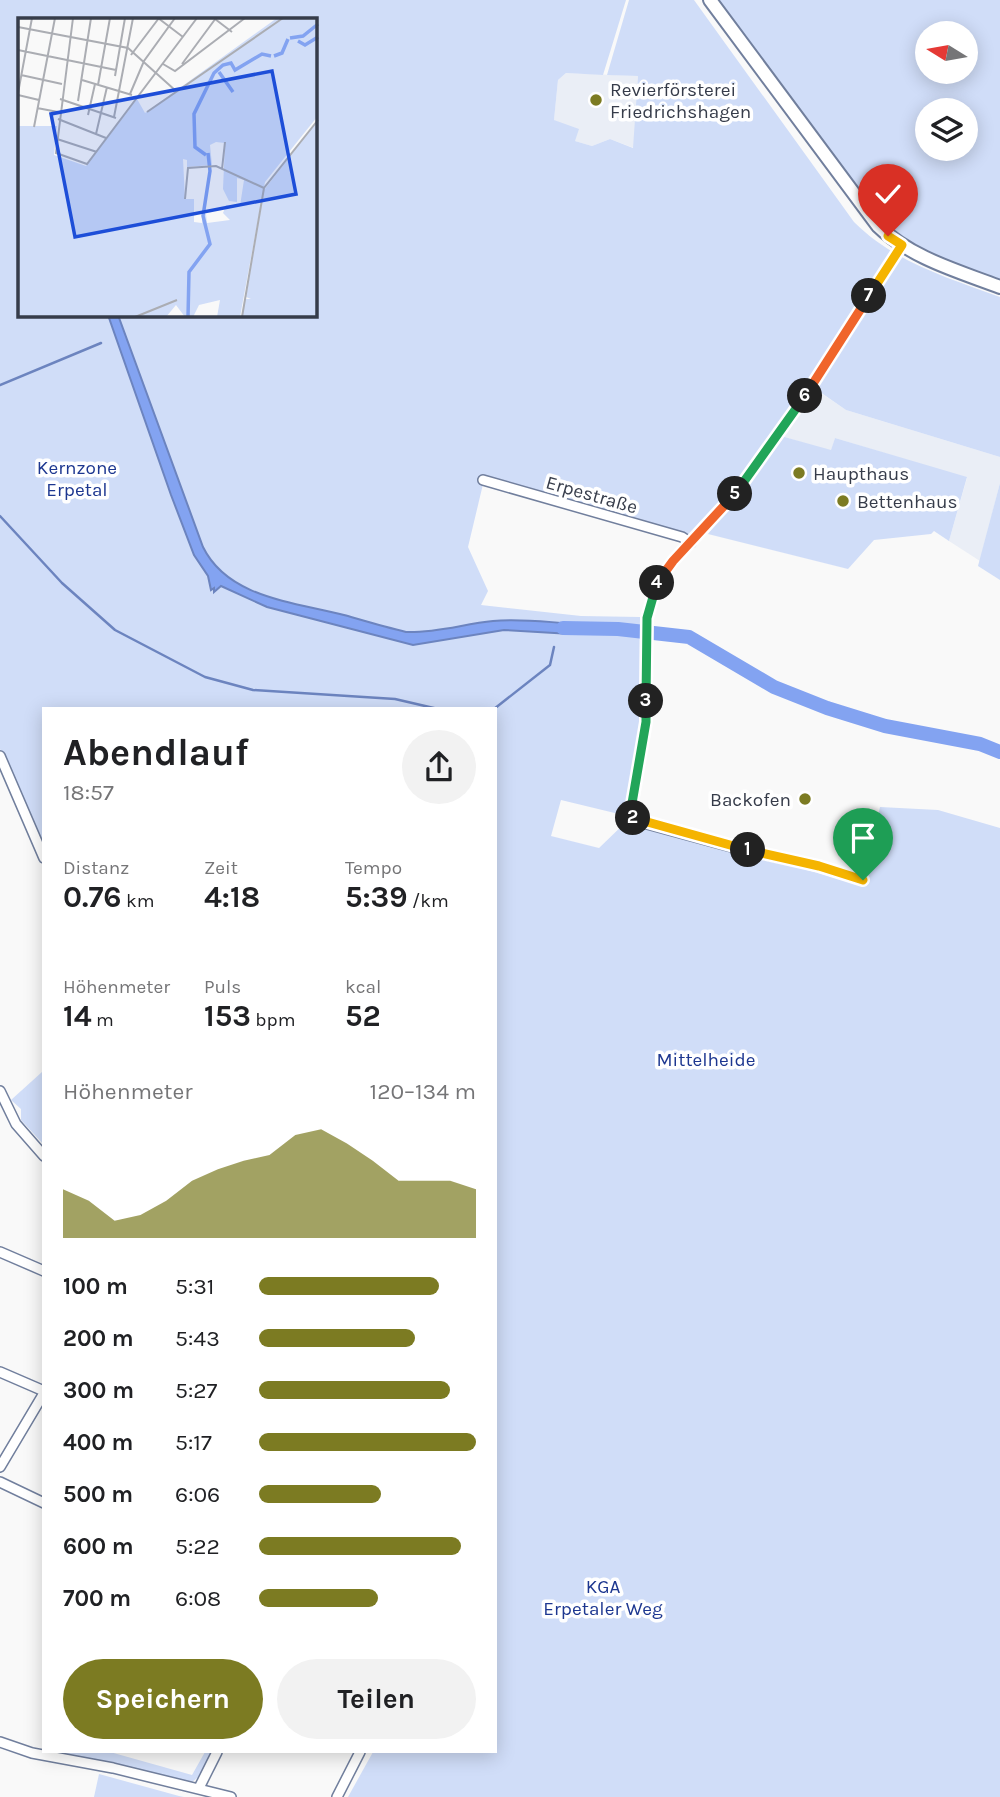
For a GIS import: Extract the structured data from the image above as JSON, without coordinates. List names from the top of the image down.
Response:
{
  "streets": {
    "street": ["Erpestraße"]
  },
  "parks": ["Kernzone Erpetal", "Mittelheide", "KGA Erpetaler Weg"],
  "places": [
    "Revierförsterei Friedrichshagen",
    "Haupthaus",
    "Bettenhaus",
    "Backofen"
  ],
  "north": "left",
  "page": {
    "pins": [
      "7",
      "6",
      "5",
      "4",
      "3",
      "2",
      "1"
    ],
    "heading": ["Abendlauf", "18:57"],
    "stats": [
      ["Distanz", "0.76 km"],
      ["Zeit", "4:18"],
      ["Tempo", "5:39 /km"],
      ["Höhenmeter", "14 m"],
      ["Puls", "153 bpm"],
      ["kcal", "52"]
    ],
    "chart": ["Höhenmeter", "120–134 m"],
    "list": [
      {
        "name": "100 m",
        "note": "5:31"
      },
      {
        "name": "200 m",
        "note": "5:43"
      },
      {
        "name": "300 m",
        "note": "5:27"
      },
      {
        "name": "400 m",
        "note": "5:17"
      },
      {
        "name": "500 m",
        "note": "6:06"
      },
      {
        "name": "600 m",
        "note": "5:22"
      },
      {
        "name": "700 m",
        "note": "6:08"
      }
    ],
    "buttons": ["Speichern", "Teilen"]
  }
}
